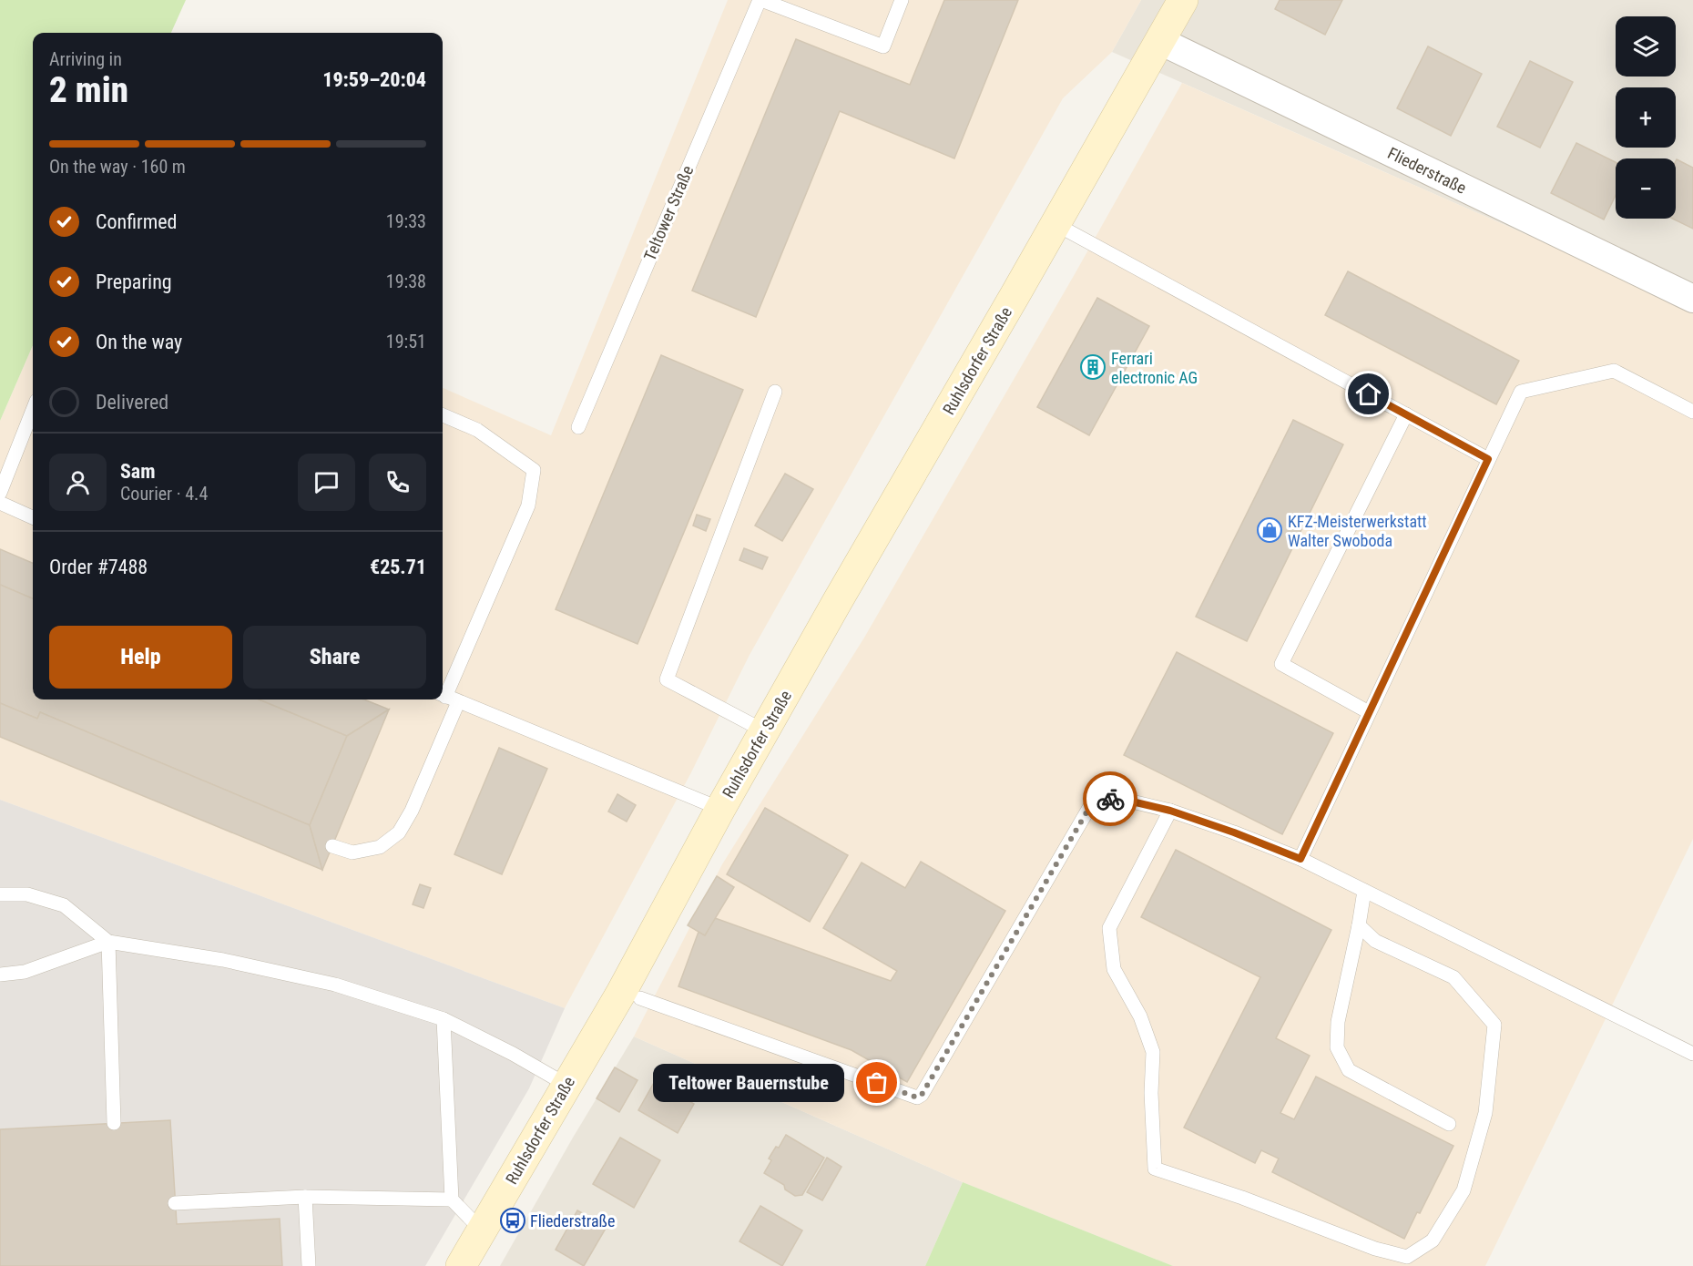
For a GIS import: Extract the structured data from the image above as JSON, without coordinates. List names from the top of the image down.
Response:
{
  "streets": {
    "main road": ["Ruhlsdorfer Straße"],
    "street": ["Fliederstraße"],
    "lane": ["Teltower Straße"]
  },
  "crossings": [
    ["Fliederstraße", "Ruhlsdorfer Straße"]
  ],
  "places": {
    "building": ["Ferrari electronic AG"],
    "shop": ["KFZ-Meisterwerkstatt Walter Swoboda"],
    "other": ["Teltower Bauernstube"],
    "bus stop": ["Fliederstraße"]
  },
  "page": {
    "map_buttons": ["+", "−"],
    "heading": ["2 min", "Arriving in", "19:59–20:04"],
    "panel": [
      "Sam",
      "Courier · 4.4",
      "Order #7488",
      "€25.71"
    ],
    "bar": "On the way · 160 m",
    "list": [
      ["Confirmed", "19:33"],
      ["Preparing", "19:38"],
      ["On the way", "19:51"],
      "Delivered"
    ],
    "buttons": ["Help", "Share"],
    "bubble": "Teltower Bauernstube"
  }
}
